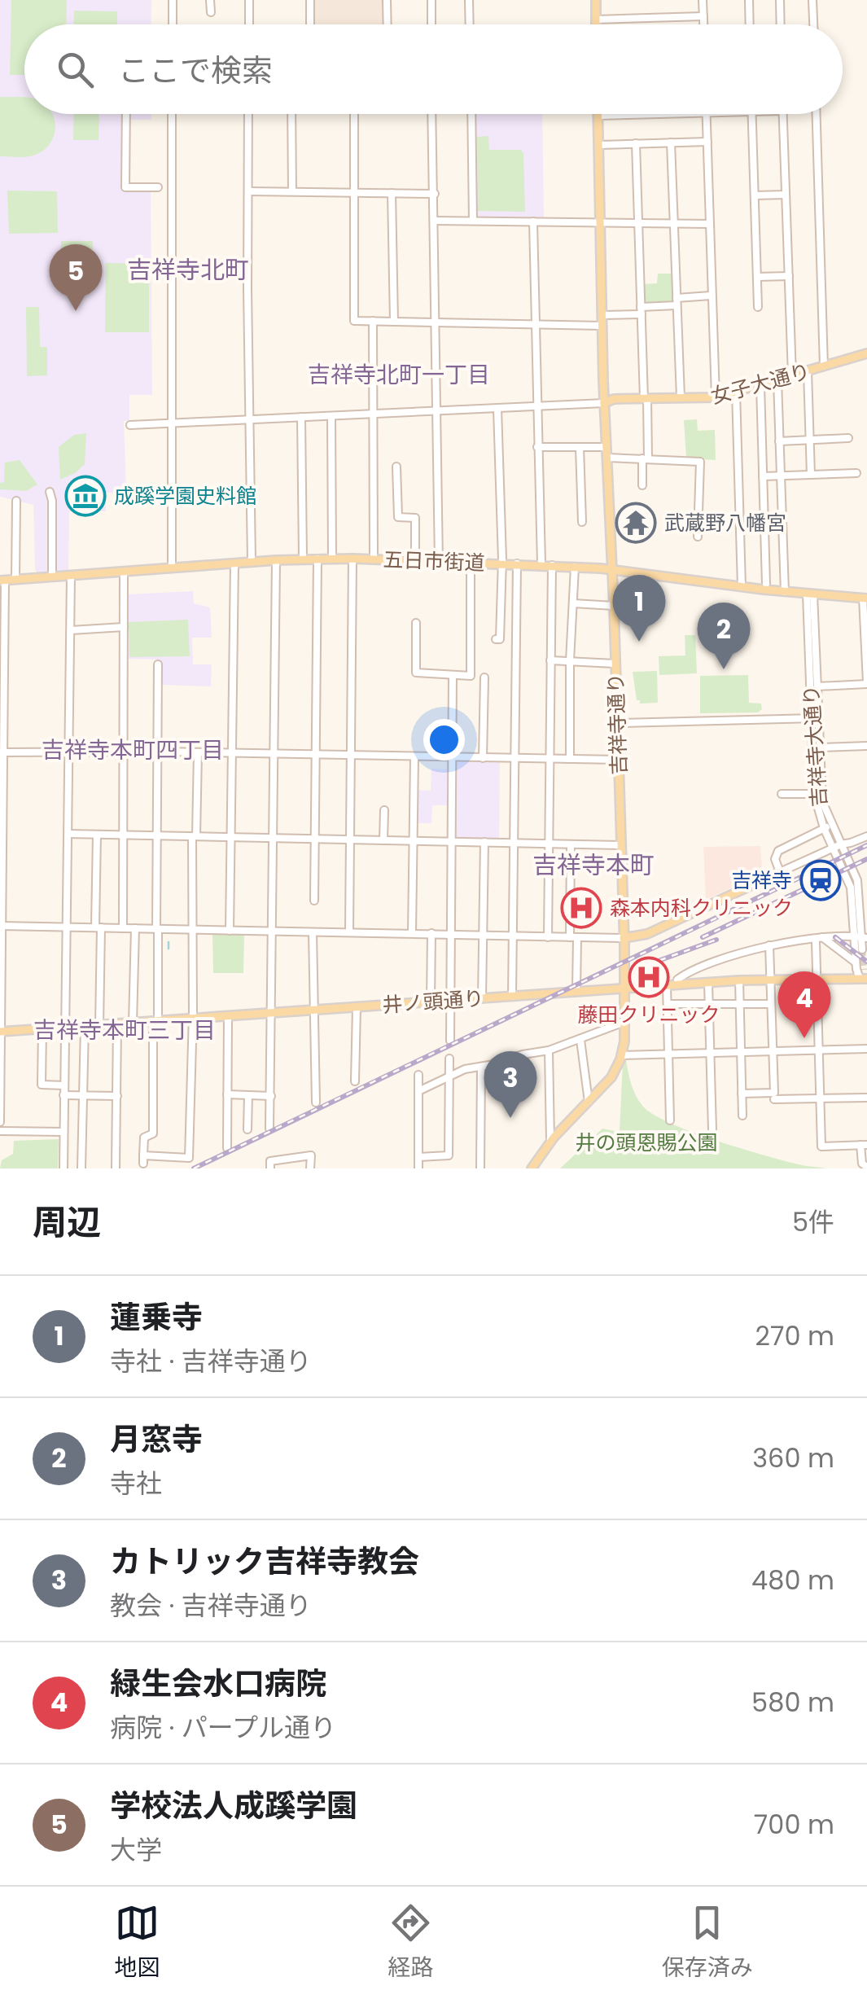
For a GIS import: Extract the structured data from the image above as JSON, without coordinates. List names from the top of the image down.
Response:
{
  "streets": {
    "main road": [
      "女子大通り",
      "五日市街道",
      "吉祥寺通り",
      "井ノ頭通り"
    ],
    "street": ["吉祥寺大通り"]
  },
  "crossings": [
    ["女子大通り", "吉祥寺通り"],
    ["五日市街道", "吉祥寺通り"],
    ["五日市街道", "吉祥寺大通り"],
    ["吉祥寺通り", "井ノ頭通り"],
    ["吉祥寺大通り", "井ノ頭通り"]
  ],
  "districts": [
    "吉祥寺北町",
    "吉祥寺北町一丁目",
    "吉祥寺本町四丁目",
    "吉祥寺本町",
    "吉祥寺本町三丁目"
  ],
  "parks": ["井の頭恩賜公園"],
  "places": {
    "museum": ["成蹊学園史料館"],
    "temple": ["武蔵野八幡宮"],
    "station": ["吉祥寺"],
    "hospital": ["森本内科クリニック", "藤田クリニック"]
  },
  "page": {
    "search": "ここで検索",
    "pins": [
      "5",
      "1",
      "2",
      "4",
      "3"
    ],
    "heading": ["周辺", "5件"],
    "list": [
      {
        "mark": "1",
        "name": "蓮乗寺",
        "note": "寺社 · 吉祥寺通り",
        "value": "270 m"
      },
      {
        "mark": "2",
        "name": "月窓寺",
        "note": "寺社",
        "value": "360 m"
      },
      {
        "mark": "3",
        "name": "カトリック吉祥寺教会",
        "note": "教会 · 吉祥寺通り",
        "value": "480 m"
      },
      {
        "mark": "4",
        "name": "緑生会水口病院",
        "note": "病院 · パープル通り",
        "value": "580 m"
      },
      {
        "mark": "5",
        "name": "学校法人成蹊学園",
        "note": "大学",
        "value": "700 m"
      }
    ],
    "nav": ["地図", "経路", "保存済み"]
  }
}
